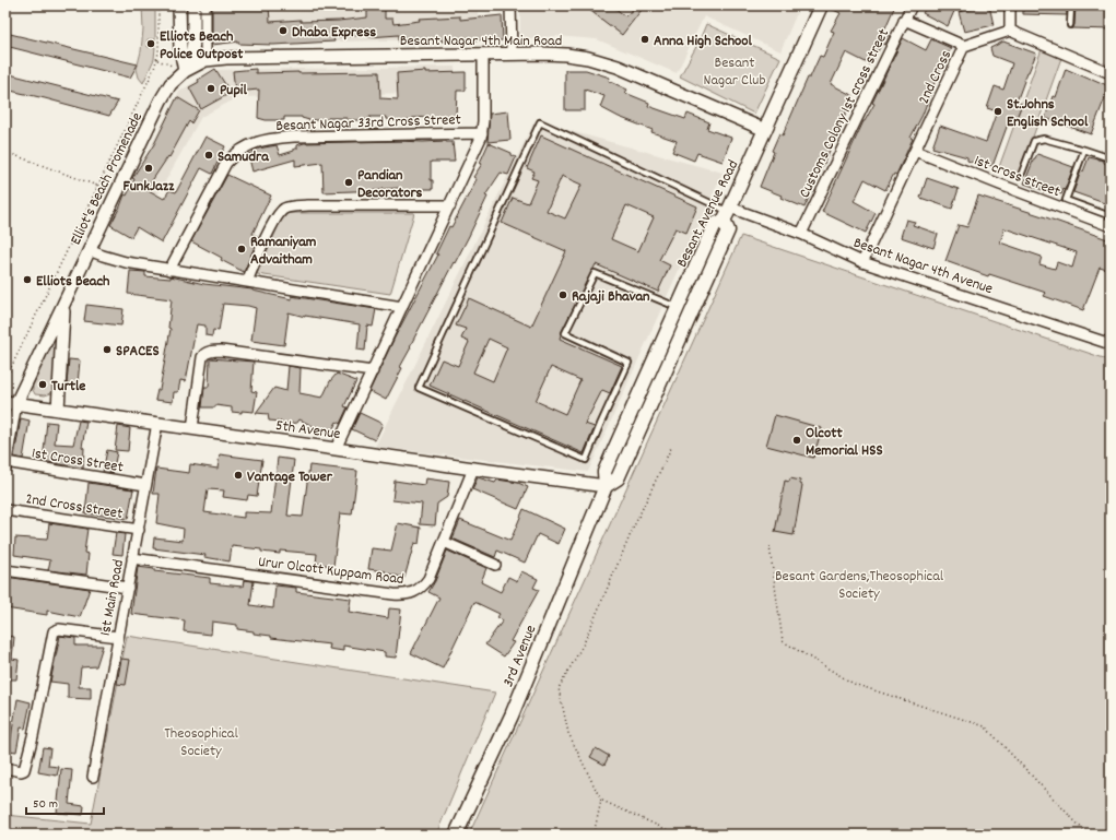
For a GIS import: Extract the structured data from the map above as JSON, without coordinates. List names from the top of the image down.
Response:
{
  "streets": {
    "main road": ["Besant Avenue Road", "3rd Avenue"],
    "street": [
      "Besant Nagar 4th Main Road",
      "2nd Cross",
      "Customs Colony 1st cross street",
      "Besant Nagar 33rd Cross Street",
      "1st cross street",
      "Elliot's Beach Promenade",
      "Besant Nagar 4th Avenue",
      "5th Avenue",
      "1st Cross Street",
      "2nd Cross Street",
      "Urur Olcott Kuppam Road",
      "1st Main Road"
    ]
  },
  "crossings": [
    ["Besant Nagar 4th Main Road", "Elliot's Beach Promenade"],
    ["Besant Nagar 4th Main Road", "Besant Avenue Road"],
    ["2nd Cross", "1st cross street"],
    ["2nd Cross", "Besant Nagar 4th Avenue"],
    ["Customs Colony 1st cross street", "Besant Nagar 4th Avenue"],
    ["Elliot's Beach Promenade", "5th Avenue"],
    ["Besant Avenue Road", "Besant Nagar 4th Avenue"],
    ["Besant Avenue Road", "5th Avenue"],
    ["Besant Avenue Road", "3rd Avenue"],
    ["5th Avenue", "Urur Olcott Kuppam Road"],
    ["5th Avenue", "1st Main Road"],
    ["5th Avenue", "3rd Avenue"],
    ["1st Cross Street", "1st Main Road"],
    ["2nd Cross Street", "1st Main Road"],
    ["Urur Olcott Kuppam Road", "1st Main Road"]
  ],
  "parks": ["Besant Nagar Club", "Besant Gardens,Theosophical Society", "Theosophical Society"],
  "places": [
    "Dhaba Express",
    "Anna High School",
    "Elliots Beach Police Outpost",
    "Pupil",
    "St.Johns English School",
    "Samudra",
    "FunkJazz",
    "Pandian Decorators",
    "Ramaniyam Advaitham",
    "Elliots Beach",
    "Rajaji Bhavan",
    "SPACES",
    "Turtle",
    "Olcott Memorial HSS",
    "Vantage Tower"
  ],
  "scale_bar": "50 m"
}
